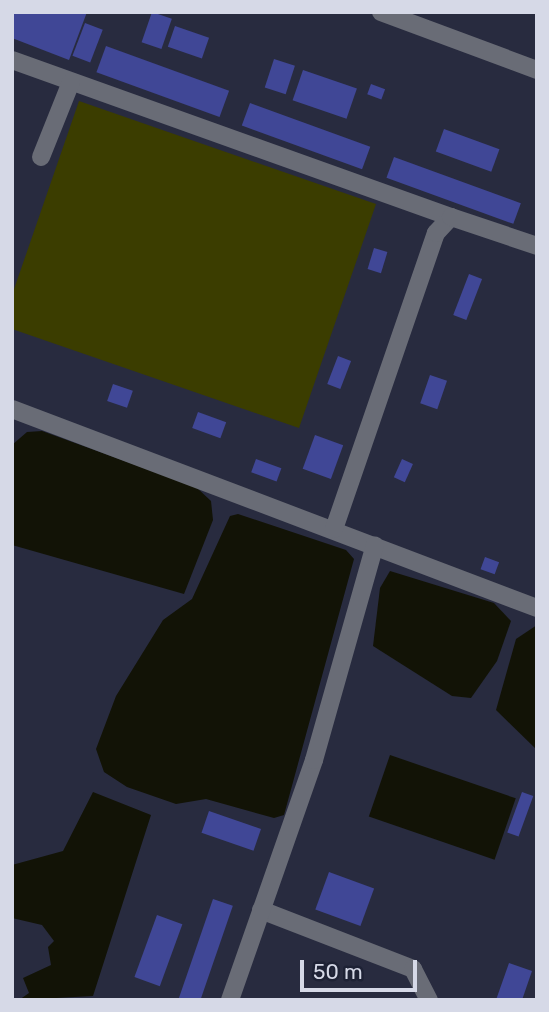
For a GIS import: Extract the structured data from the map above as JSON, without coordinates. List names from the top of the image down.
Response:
{
  "scale_bar": "50 m"
}
